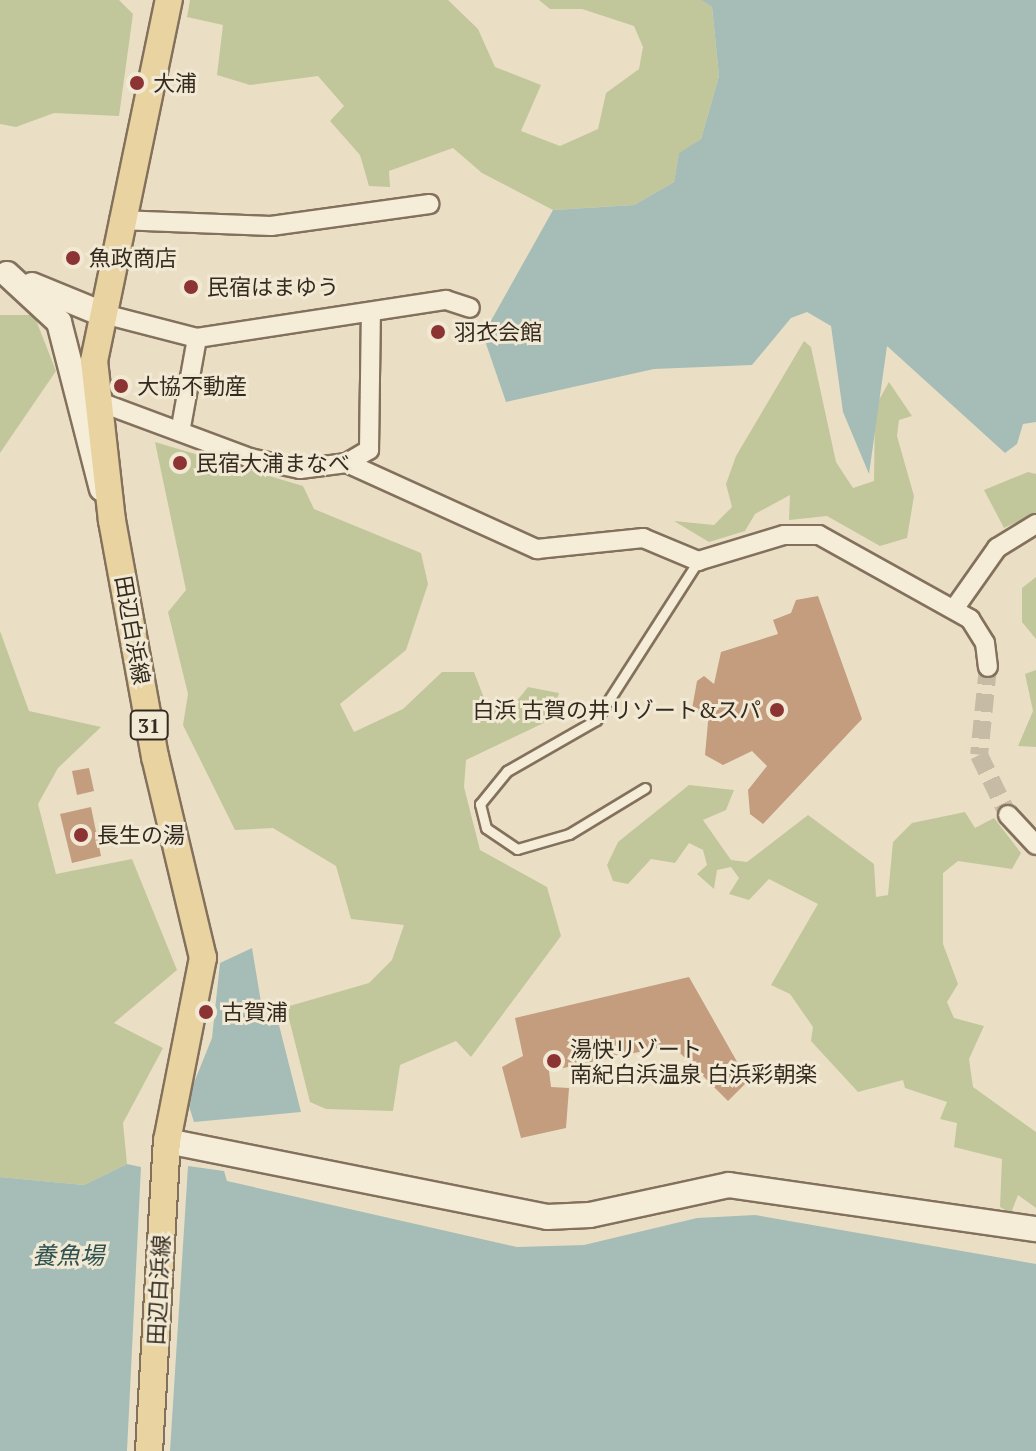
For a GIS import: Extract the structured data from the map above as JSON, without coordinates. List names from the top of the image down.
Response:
{
  "streets": {
    "main road": ["田辺白浜線", "31"]
  },
  "water": ["養魚場"],
  "places": [
    "大浦",
    "魚政商店",
    "民宿はまゆう",
    "羽衣会館",
    "大協不動産",
    "民宿大浦まなべ",
    "白浜 古賀の井リゾート&スパ",
    "長生の湯",
    "古賀浦",
    "湯快リゾート 南紀白浜温泉 白浜彩朝楽"
  ]
}
